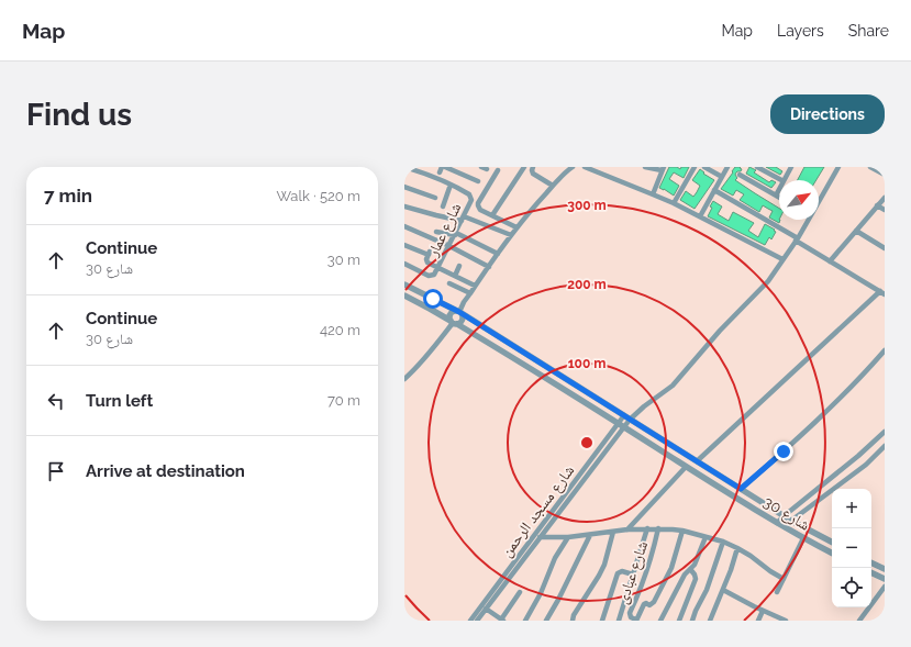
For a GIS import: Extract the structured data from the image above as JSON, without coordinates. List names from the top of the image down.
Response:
{
  "streets": {
    "street": [
      "شارع عمار",
      "شارع مسجد الرحمن",
      "شارع 30",
      "شارع عبادى"
    ]
  },
  "crossings": [
    ["شارع مسجد الرحمن", "شارع 30"]
  ],
  "north": "top right",
  "page": {
    "header": "Map",
    "nav": ["Map", "Layers", "Share"],
    "buttons": "Directions",
    "title": "Find us",
    "heading": ["7 min", "Walk · 520 m"],
    "list": [
      ["Continue", "شارع 30", "30 m"],
      ["Continue", "شارع 30", "420 m"],
      ["Turn left", "70 m"],
      "Arrive at destination"
    ],
    "map_buttons": ["+", "−"]
  },
  "rings": ["300 m", "200 m", "100 m"]
}
